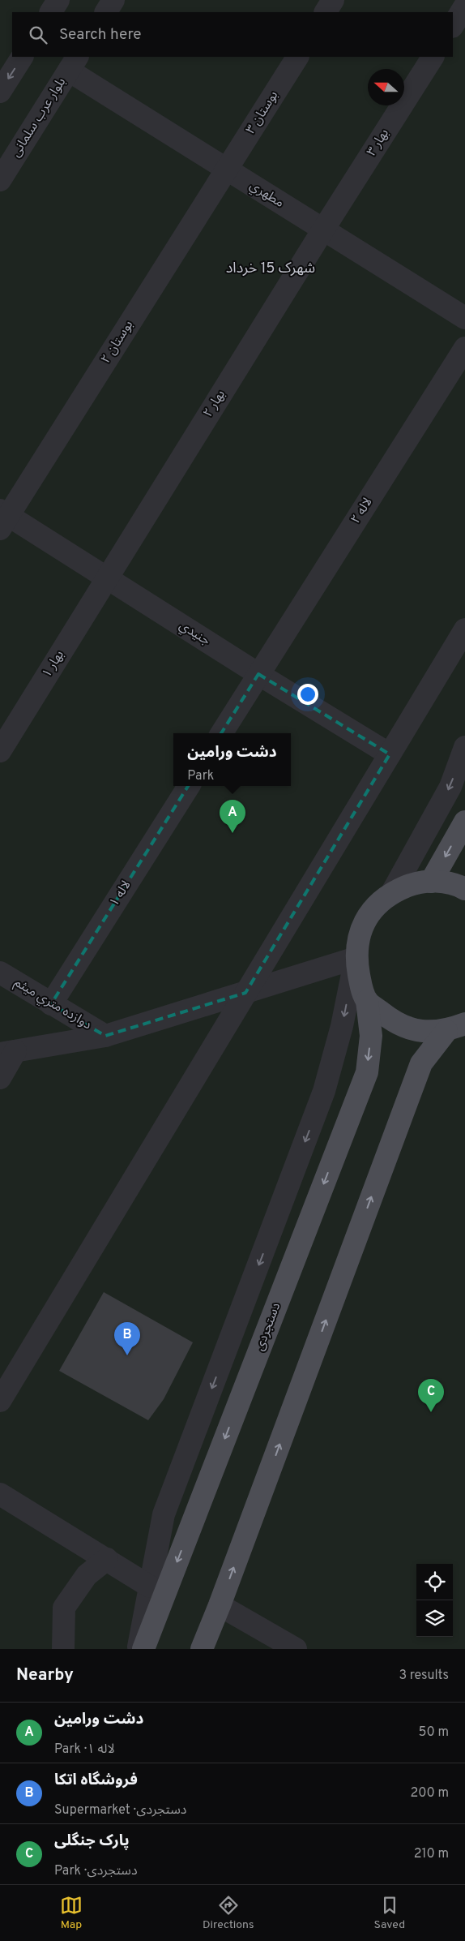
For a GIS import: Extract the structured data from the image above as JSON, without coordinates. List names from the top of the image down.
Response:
{
  "streets": {
    "main road": ["دستجردی"],
    "street": [
      "بوستان ۳",
      "بلوار عرب سلمانی",
      "بهار ۳",
      "مطهري",
      "بوستان ۲",
      "بهار ۲",
      "لاله ۲",
      "جنيدي",
      "بهار ۱",
      "لاله ۱",
      "دوازده متري میثم"
    ]
  },
  "crossings": [
    ["بوستان ۳", "مطهري"],
    ["بوستان ۳", "بوستان ۲"],
    ["بلوار عرب سلمانی", "مطهري"],
    ["بهار ۳", "مطهري"],
    ["بهار ۳", "بهار ۲"],
    ["مطهري", "بوستان ۲"],
    ["مطهري", "بهار ۲"],
    ["بوستان ۲", "جنيدي"],
    ["بهار ۲", "جنيدي"],
    ["بهار ۲", "بهار ۱"],
    ["لاله ۲", "جنيدي"],
    ["جنيدي", "بهار ۱"],
    ["لاله ۱", "دوازده متري میثم"]
  ],
  "districts": ["شهرک 15 خرداد"],
  "north": "left",
  "page": {
    "search": "Search here",
    "popup": ["دشت ورامین", "Park"],
    "pins": ["A", "B", "C"],
    "heading": ["Nearby", "3 results"],
    "list": [
      {
        "mark": "A",
        "name": "دشت ورامین",
        "note": "Park · لاله ۱",
        "value": "50 m"
      },
      {
        "mark": "B",
        "name": "فروشگاه اتکا",
        "note": "Supermarket · دستجردی",
        "value": "200 m"
      },
      {
        "mark": "C",
        "name": "پارک جنگلی",
        "note": "Park · دستجردی",
        "value": "210 m"
      }
    ],
    "nav": ["Map", "Directions", "Saved"]
  }
}
